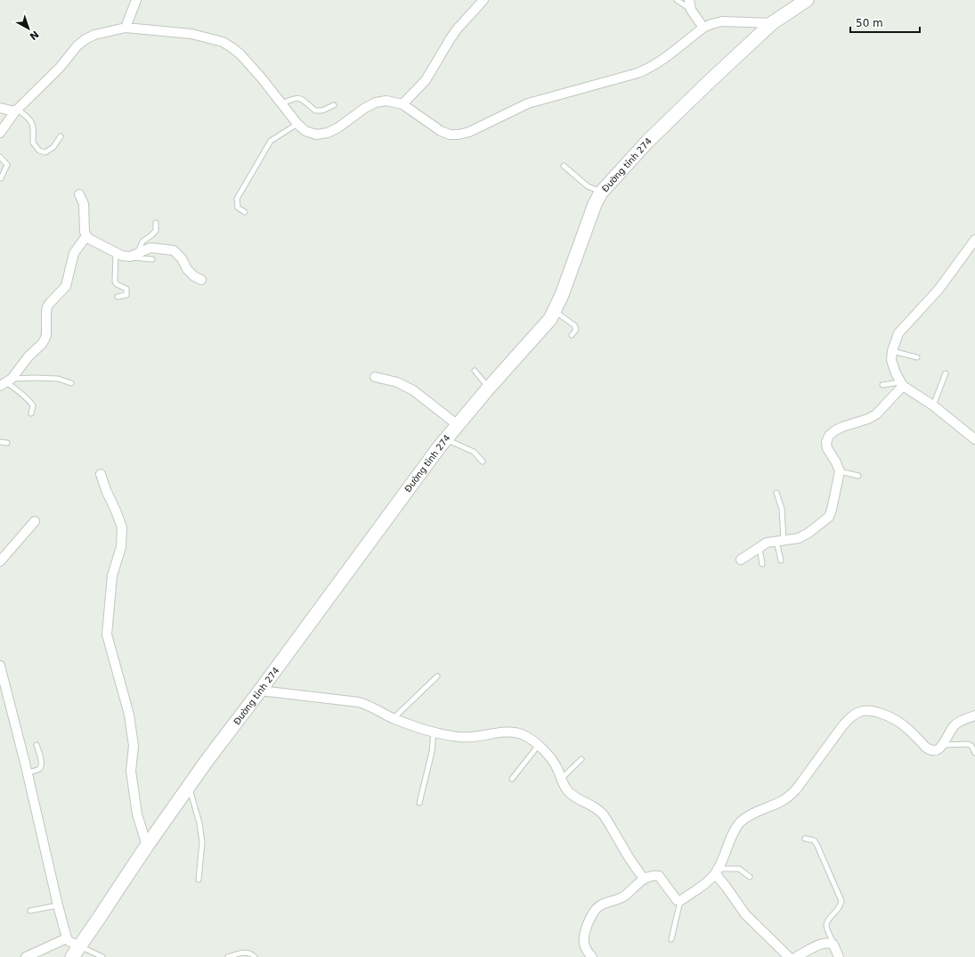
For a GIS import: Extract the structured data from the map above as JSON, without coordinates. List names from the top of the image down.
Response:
{
  "streets": {
    "main road": ["Đường tỉnh 274"]
  },
  "scale_bar": "50 m",
  "north": "bottom right"
}
